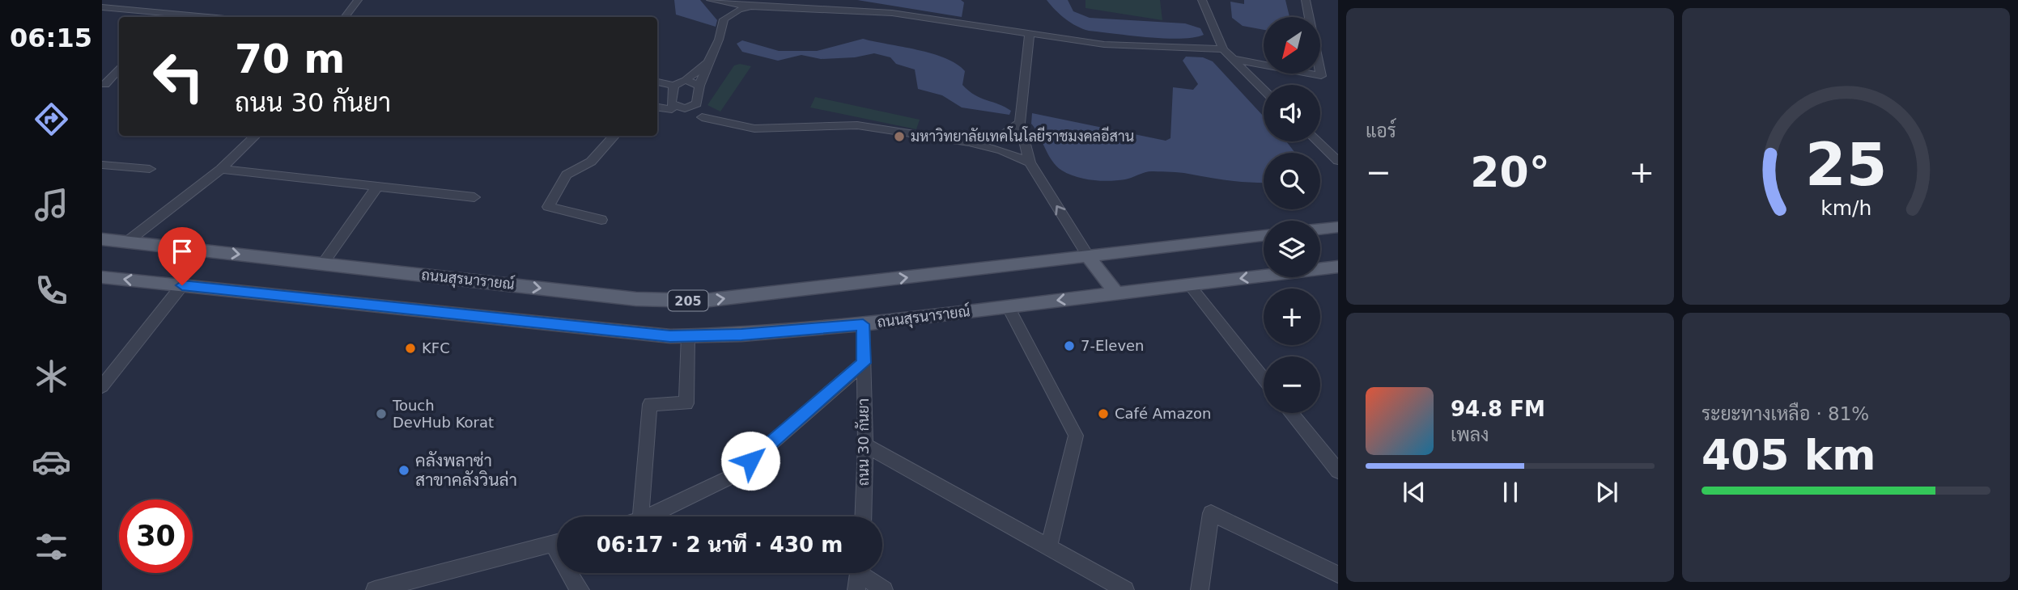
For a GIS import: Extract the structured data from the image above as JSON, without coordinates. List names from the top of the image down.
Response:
{
  "streets": {
    "main road": ["ถนนสุรนารายณ์", "205"],
    "street": ["ถนน 30 กันยา"]
  },
  "crossings": [
    ["ถนนสุรนารายณ์", "ถนน 30 กันยา"]
  ],
  "places": [
    "มหาวิทยาลัยเทคโนโลยีราชมงคลอีสาน",
    "7-Eleven",
    "KFC",
    "Touch DevHub Korat",
    "Café Amazon",
    "คลังพลาซ่า สาขาคลังวินล่า"
  ],
  "north": "bottom left",
  "page": {
    "tabs": "06:15",
    "tile": [
      "แอร์",
      ["ระยะทางเหลือ · 81%", "405 km"]
    ],
    "map_buttons": ["+", "−"],
    "turn": ["70 m", "ถนน 30 กันยา"],
    "heat": ["−", "20°", "+"],
    "song": ["94.8 FM", "เพลง"],
    "limit": "30",
    "trip": "06:17 · 2 นาที · 430 m",
    "gauge": ["25", "km/h"]
  }
}
